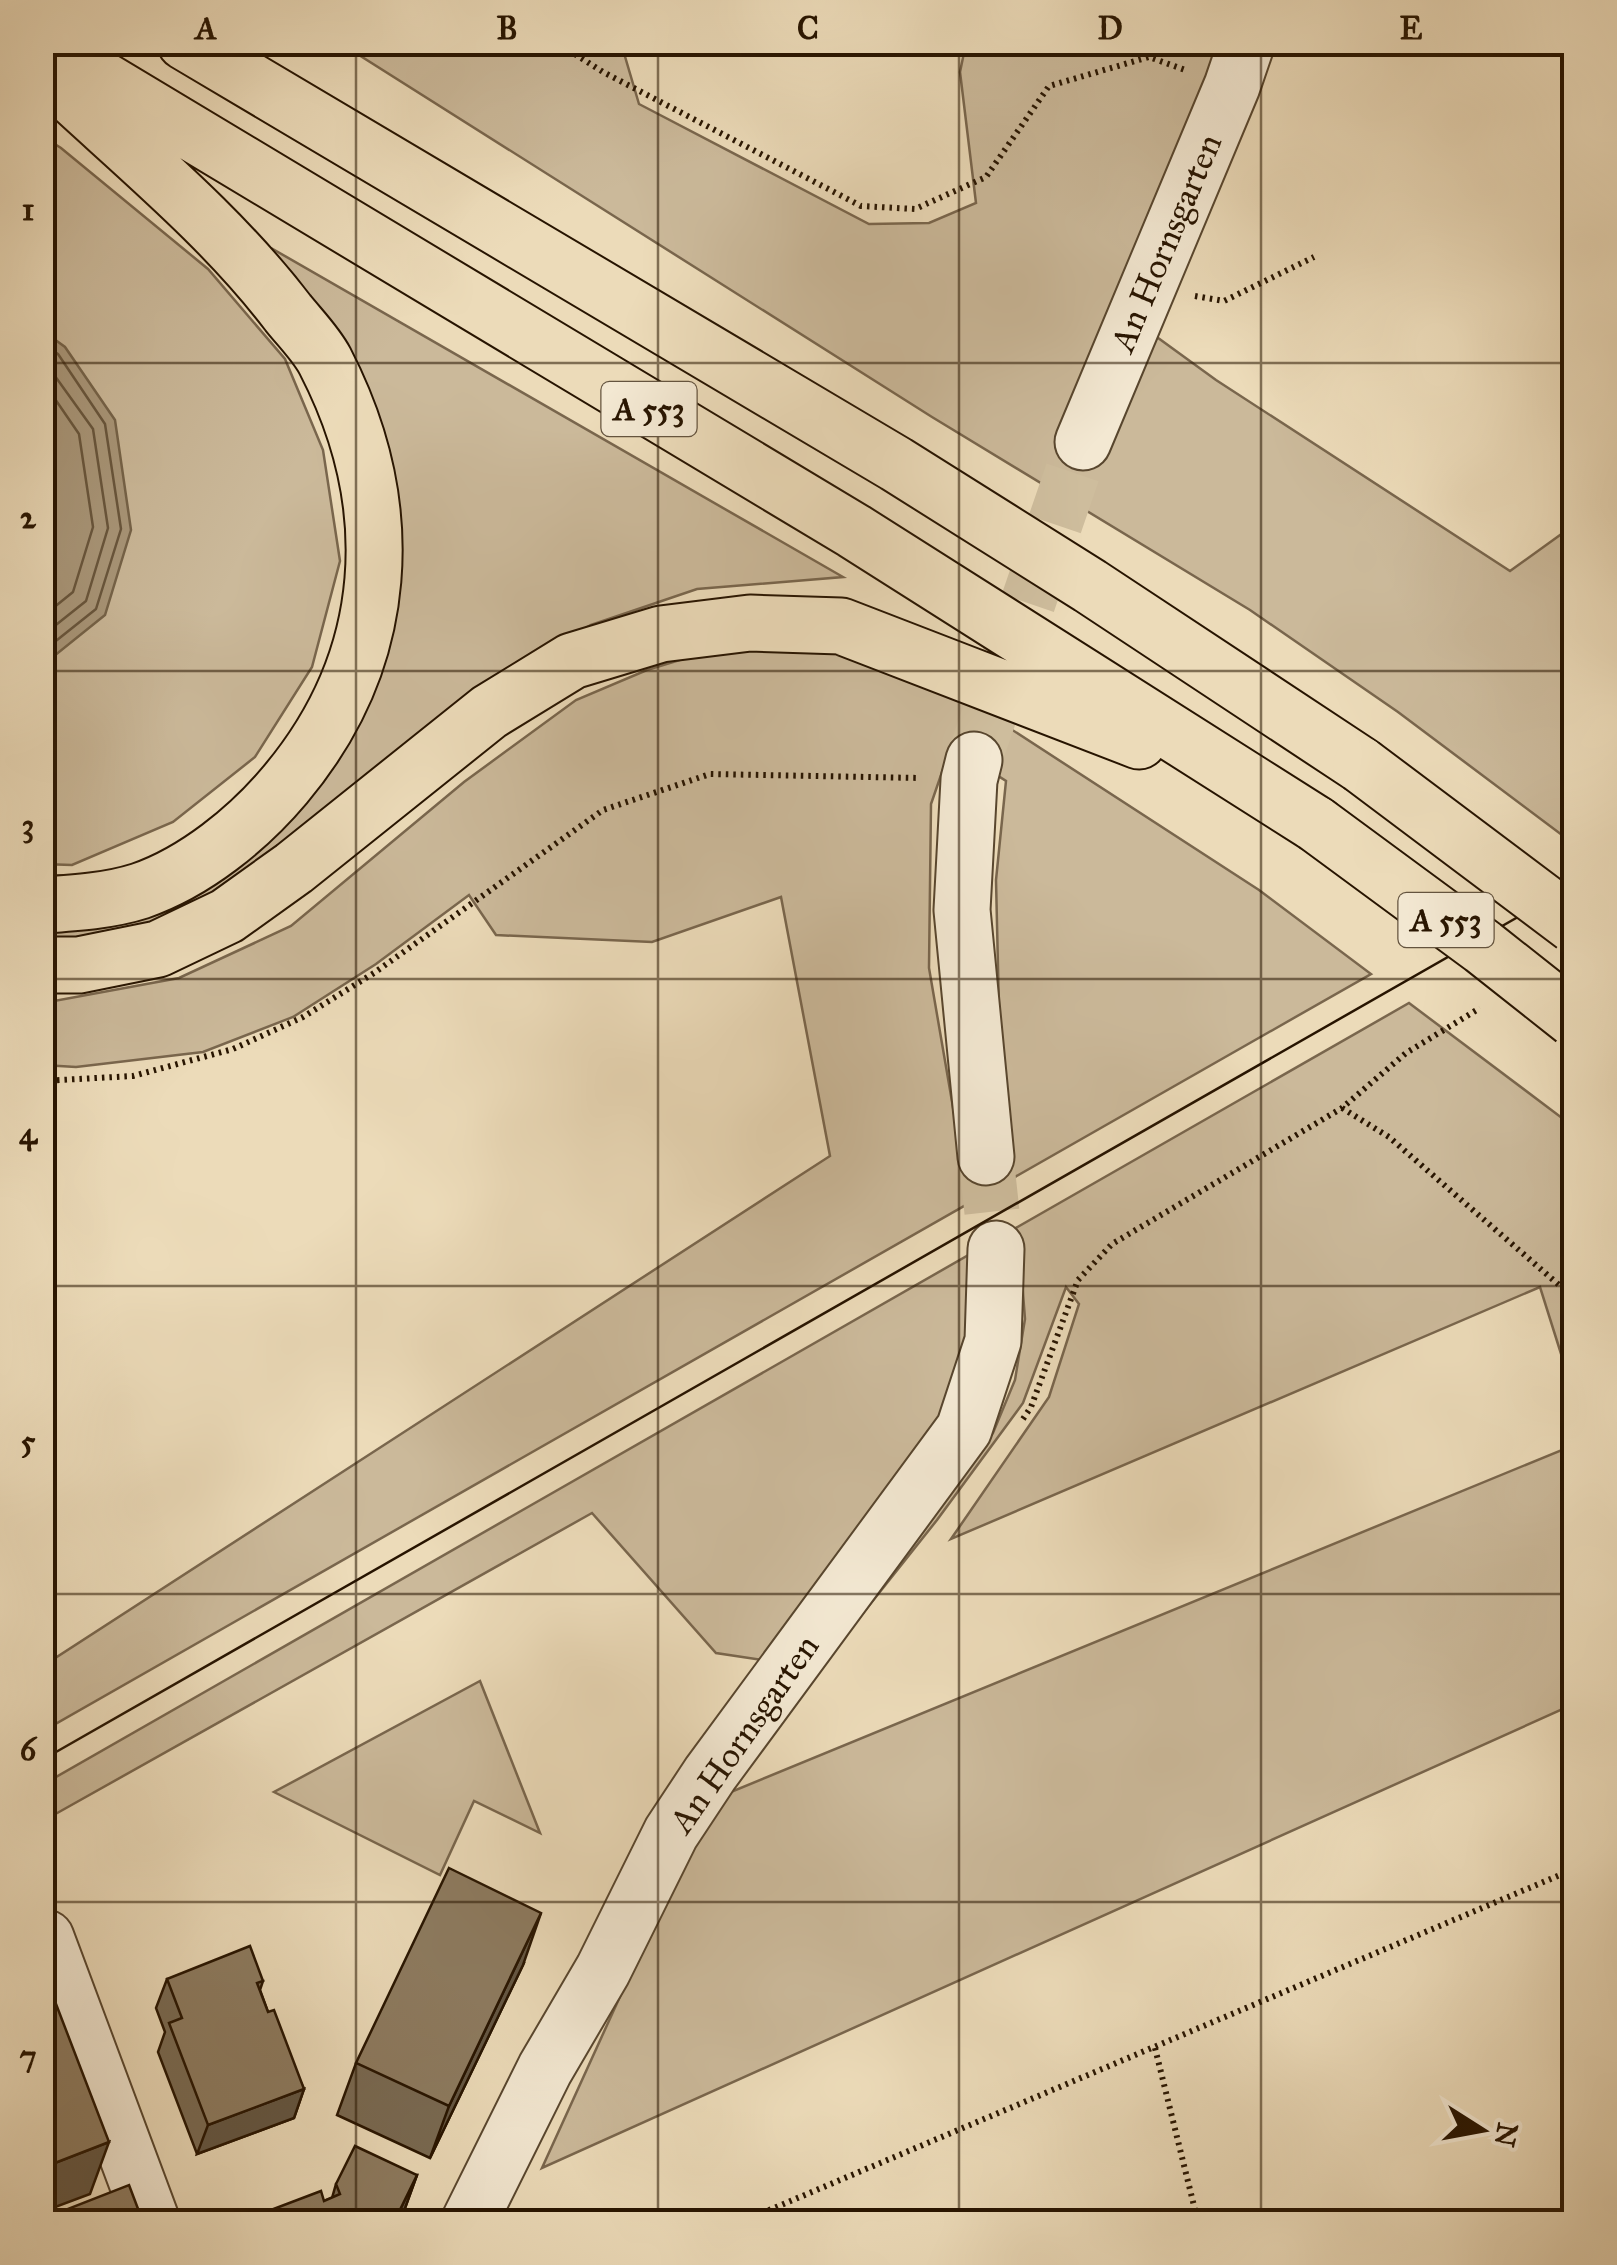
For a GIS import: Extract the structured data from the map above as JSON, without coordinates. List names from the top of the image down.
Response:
{
  "streets": {
    "highway": ["A 553"],
    "street": ["An Hornsgarten"]
  },
  "north": "right",
  "grid": {
    "columns": [
      "A",
      "B",
      "C",
      "D",
      "E"
    ],
    "rows": [
      "1",
      "2",
      "3",
      "4",
      "5",
      "6",
      "7"
    ]
  }
}
